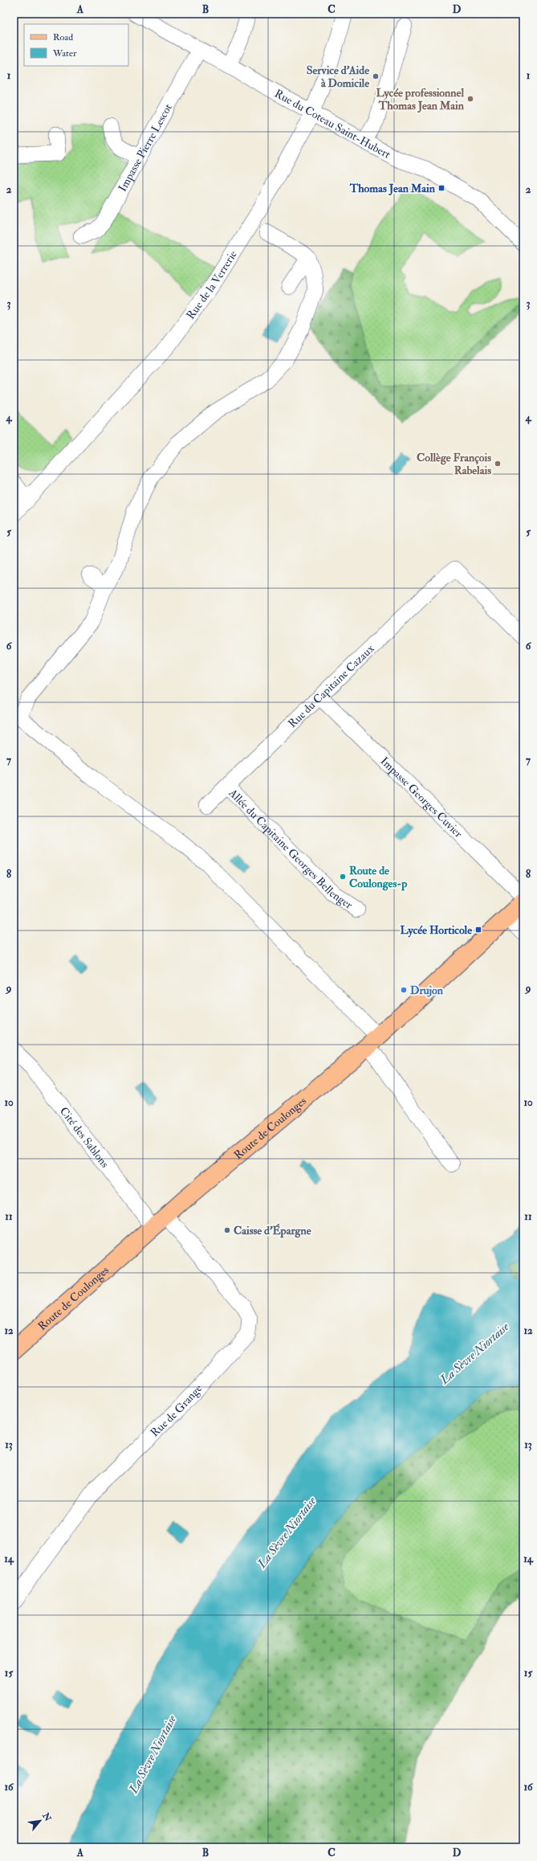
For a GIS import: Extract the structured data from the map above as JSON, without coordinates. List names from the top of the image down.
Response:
{
  "streets": {
    "main road": ["Route de Coulonges"],
    "street": [
      "Rue du Coteau Saint-Hubert",
      "Impasse Pierre Lescot",
      "Rue de la Verrerie",
      "Rue du Capitaine Cazaux",
      "Impasse Georges Cuvier",
      "Allée du Capitaine Georges Bellenger",
      "Cité des Sablons",
      "Rue de Grange"
    ]
  },
  "crossings": [
    ["Rue du Coteau Saint-Hubert", "Impasse Pierre Lescot"],
    ["Rue du Coteau Saint-Hubert", "Rue de la Verrerie"],
    ["Rue du Capitaine Cazaux", "Impasse Georges Cuvier"],
    ["Rue du Capitaine Cazaux", "Allée du Capitaine Georges Bellenger"],
    ["Route de Coulonges", "Cité des Sablons"],
    ["Route de Coulonges", "Rue de Grange"],
    ["Cité des Sablons", "Rue de Grange"]
  ],
  "water": ["La Sèvre Niortaise"],
  "places": {
    "other": [
      "Service d'Aide à Domicile",
      "Lycée professionnel Thomas Jean Main",
      "Collège François Rabelais",
      "Route de Coulonges-p",
      "Drujon",
      "Caisse d'Épargne"
    ],
    "transit": ["Thomas Jean Main", "Lycée Horticole"]
  },
  "legend": ["Road", "Water"],
  "north": "top right",
  "grid": {
    "columns": [
      "A",
      "B",
      "C",
      "D"
    ],
    "rows": [
      "1",
      "2",
      "3",
      "4",
      "5",
      "6",
      "7",
      "8",
      "9",
      "10",
      "11",
      "12",
      "13",
      "14",
      "15",
      "16"
    ]
  }
}
